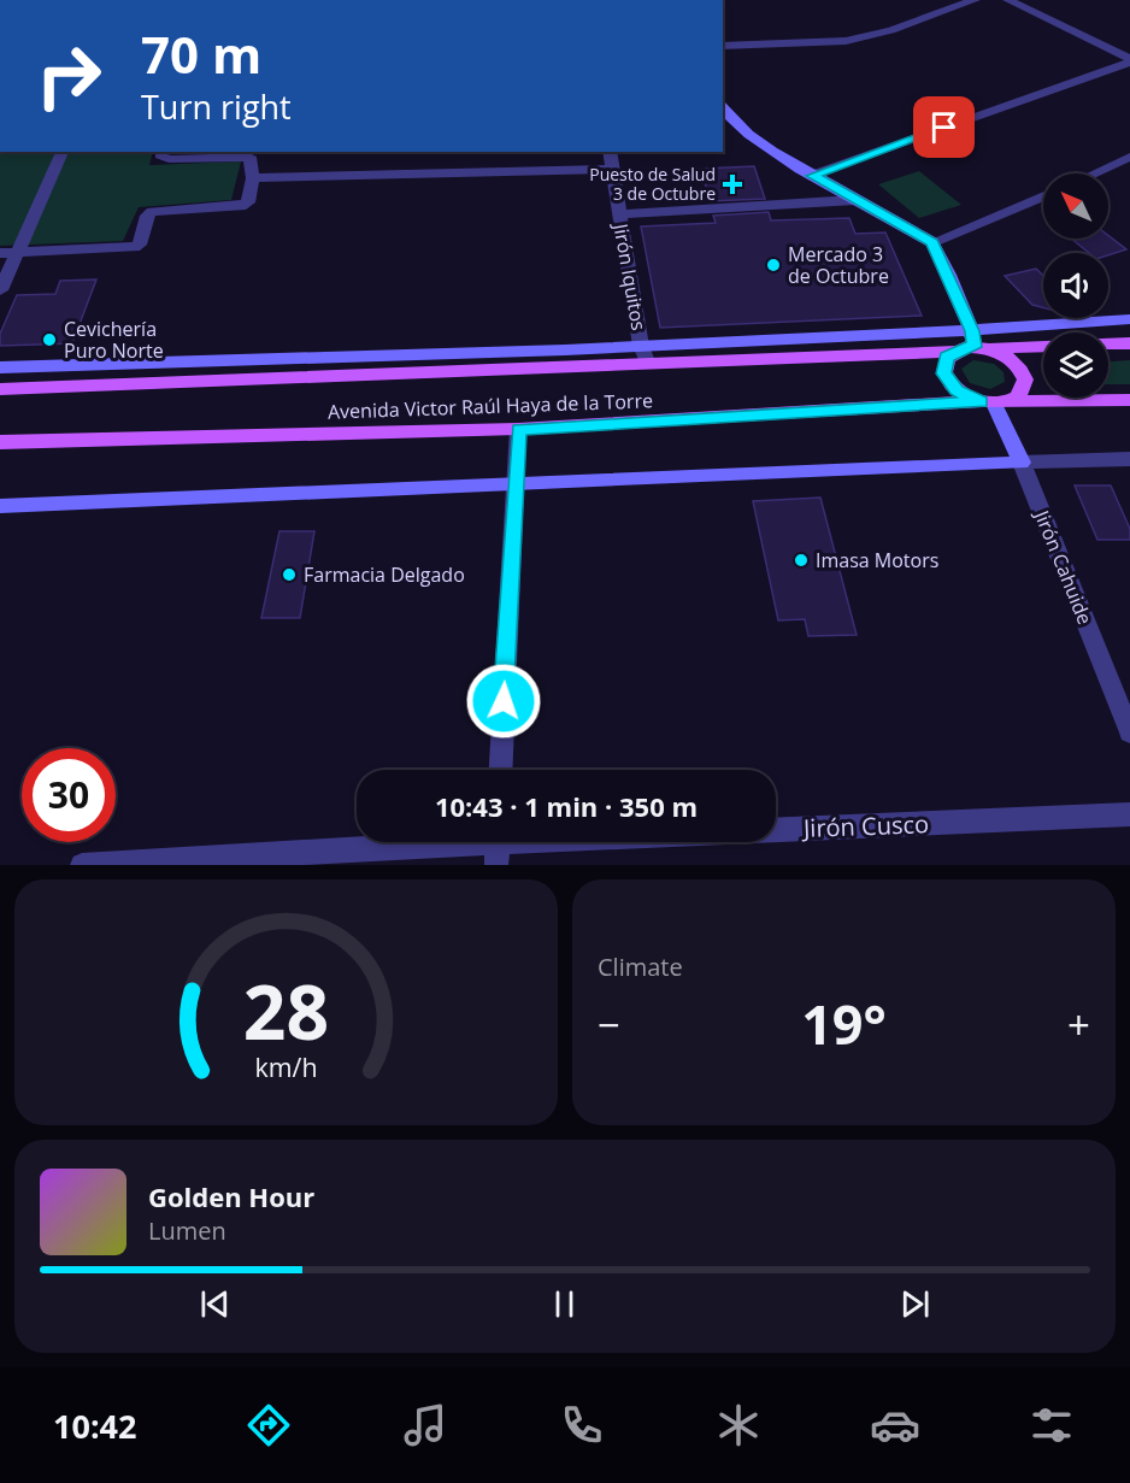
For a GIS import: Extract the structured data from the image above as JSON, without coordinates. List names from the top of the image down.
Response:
{
  "streets": {
    "main road": ["Avenida Victor Raúl Haya de la Torre"],
    "street": ["Jirón Iquitos", "Jirón Cahuide", "Jirón Cusco"]
  },
  "crossings": [
    ["Jirón Iquitos", "Avenida Victor Raúl Haya de la Torre"],
    ["Avenida Victor Raúl Haya de la Torre", "Jirón Cahuide"]
  ],
  "places": {
    "health": ["Puesto de Salud 3 de Octubre"],
    "other": [
      "Mercado 3 de Octubre",
      "Cevichería Puro Norte",
      "Imasa Motors",
      "Farmacia Delgado"
    ]
  },
  "north": "top left",
  "page": {
    "turn": ["70 m", "Turn right"],
    "limit": "30",
    "trip": "10:43 · 1 min · 350 m",
    "tile": "Climate",
    "heat": ["−", "19°", "+"],
    "song": ["Golden Hour", "Lumen"],
    "tabs": "10:42",
    "gauge": ["28", "km/h"]
  }
}
